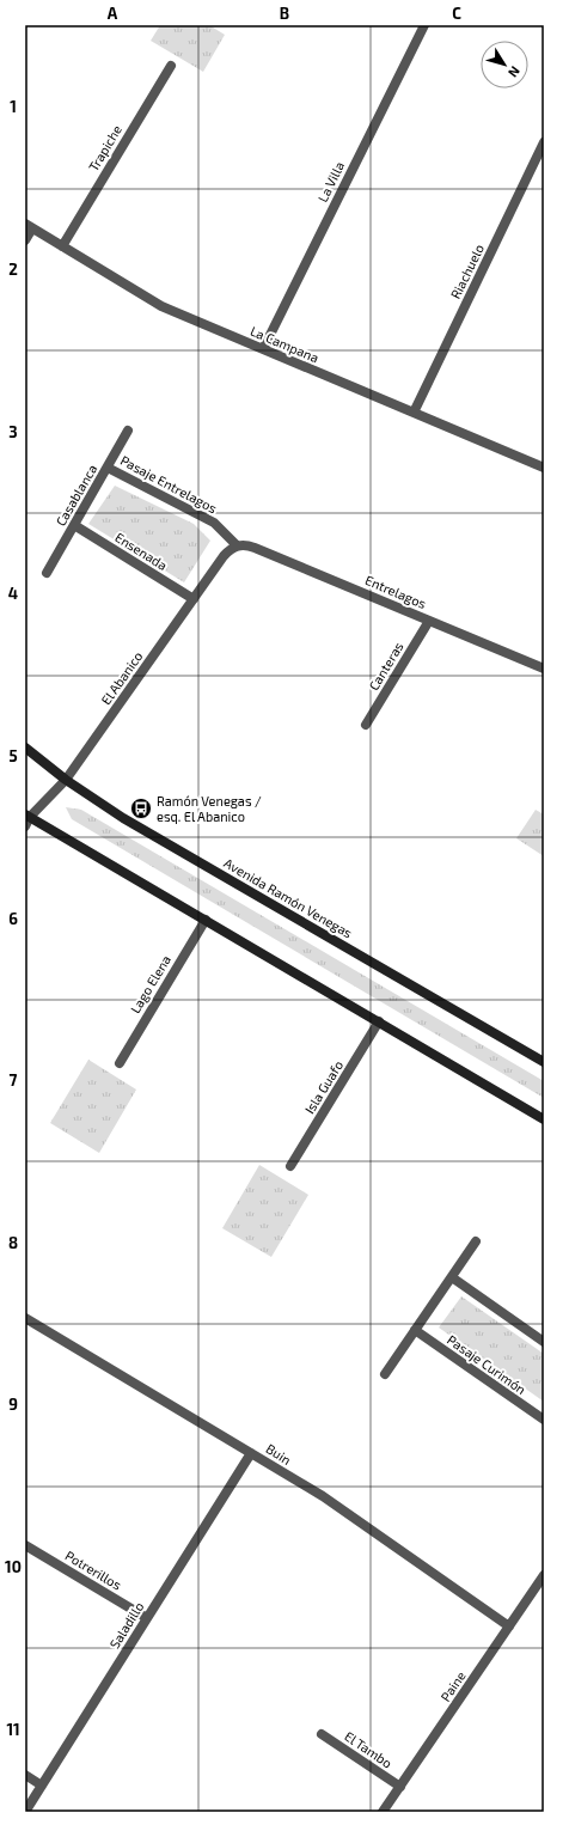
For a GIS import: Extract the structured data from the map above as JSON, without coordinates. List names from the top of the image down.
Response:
{
  "streets": {
    "street": [
      "Trapiche",
      "La Villa",
      "Riachuelo",
      "La Campana",
      "Pasaje Entrelagos",
      "Casablanca",
      "Ensenada",
      "Entrelagos",
      "Canteras",
      "El Abanico",
      "Avenida Ramón Venegas",
      "Lago Elena",
      "Isla Guafo",
      "Pasaje Curimón",
      "Buin",
      "Potrerillos",
      "Saladillo",
      "Paine",
      "El Tambo"
    ]
  },
  "crossings": [
    ["Trapiche", "La Campana"],
    ["La Villa", "La Campana"],
    ["Riachuelo", "La Campana"],
    ["Pasaje Entrelagos", "Casablanca"],
    ["Pasaje Entrelagos", "Entrelagos"],
    ["Pasaje Entrelagos", "El Abanico"],
    ["Casablanca", "Ensenada"],
    ["Ensenada", "El Abanico"],
    ["Entrelagos", "Canteras"],
    ["Entrelagos", "El Abanico"],
    ["El Abanico", "Avenida Ramón Venegas"],
    ["Buin", "Saladillo"],
    ["Buin", "Paine"],
    ["Potrerillos", "Saladillo"],
    ["Paine", "El Tambo"]
  ],
  "places": {
    "bus stop": ["Ramón Venegas / esq. El Abanico"]
  },
  "north": "bottom right",
  "grid": {
    "columns": ["A", "B", "C"],
    "rows": [
      "1",
      "2",
      "3",
      "4",
      "5",
      "6",
      "7",
      "8",
      "9",
      "10",
      "11"
    ]
  }
}
